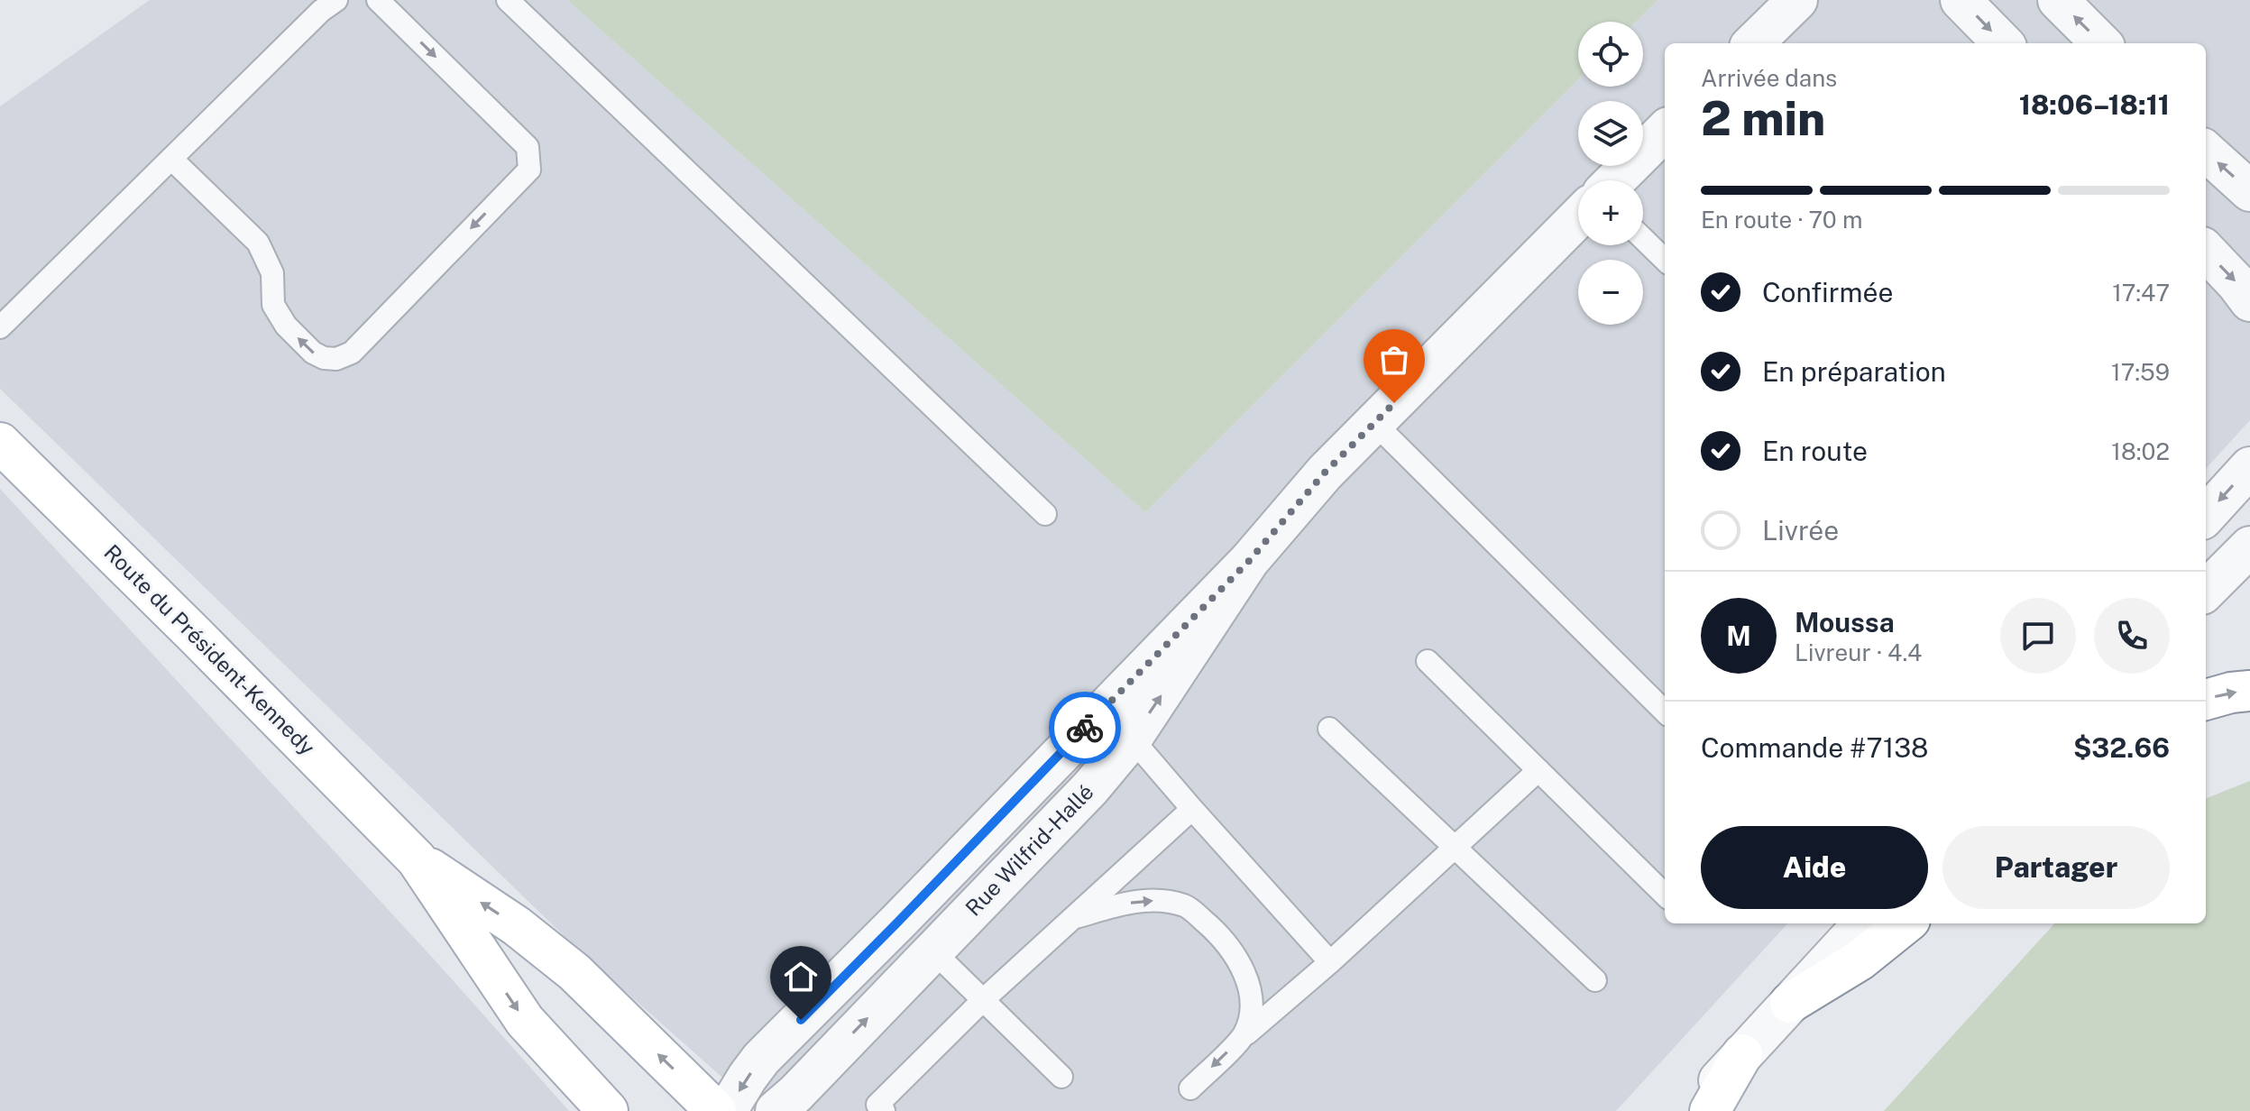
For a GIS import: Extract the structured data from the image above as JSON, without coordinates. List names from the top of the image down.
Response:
{
  "streets": {
    "main road": ["Route du Président-Kennedy"],
    "street": ["Rue Wilfrid-Hallé"]
  },
  "page": {
    "map_buttons": ["+", "−"],
    "heading": ["2 min", "Arrivée dans", "18:06–18:11"],
    "panel": [
      "Moussa",
      "Livreur · 4.4",
      "Commande #7138",
      "$32.66"
    ],
    "bar": "En route · 70 m",
    "list": [
      ["Confirmée", "17:47"],
      ["En préparation", "17:59"],
      ["En route", "18:02"],
      "Livrée"
    ],
    "round": "M",
    "buttons": ["Aide", "Partager"]
  }
}
